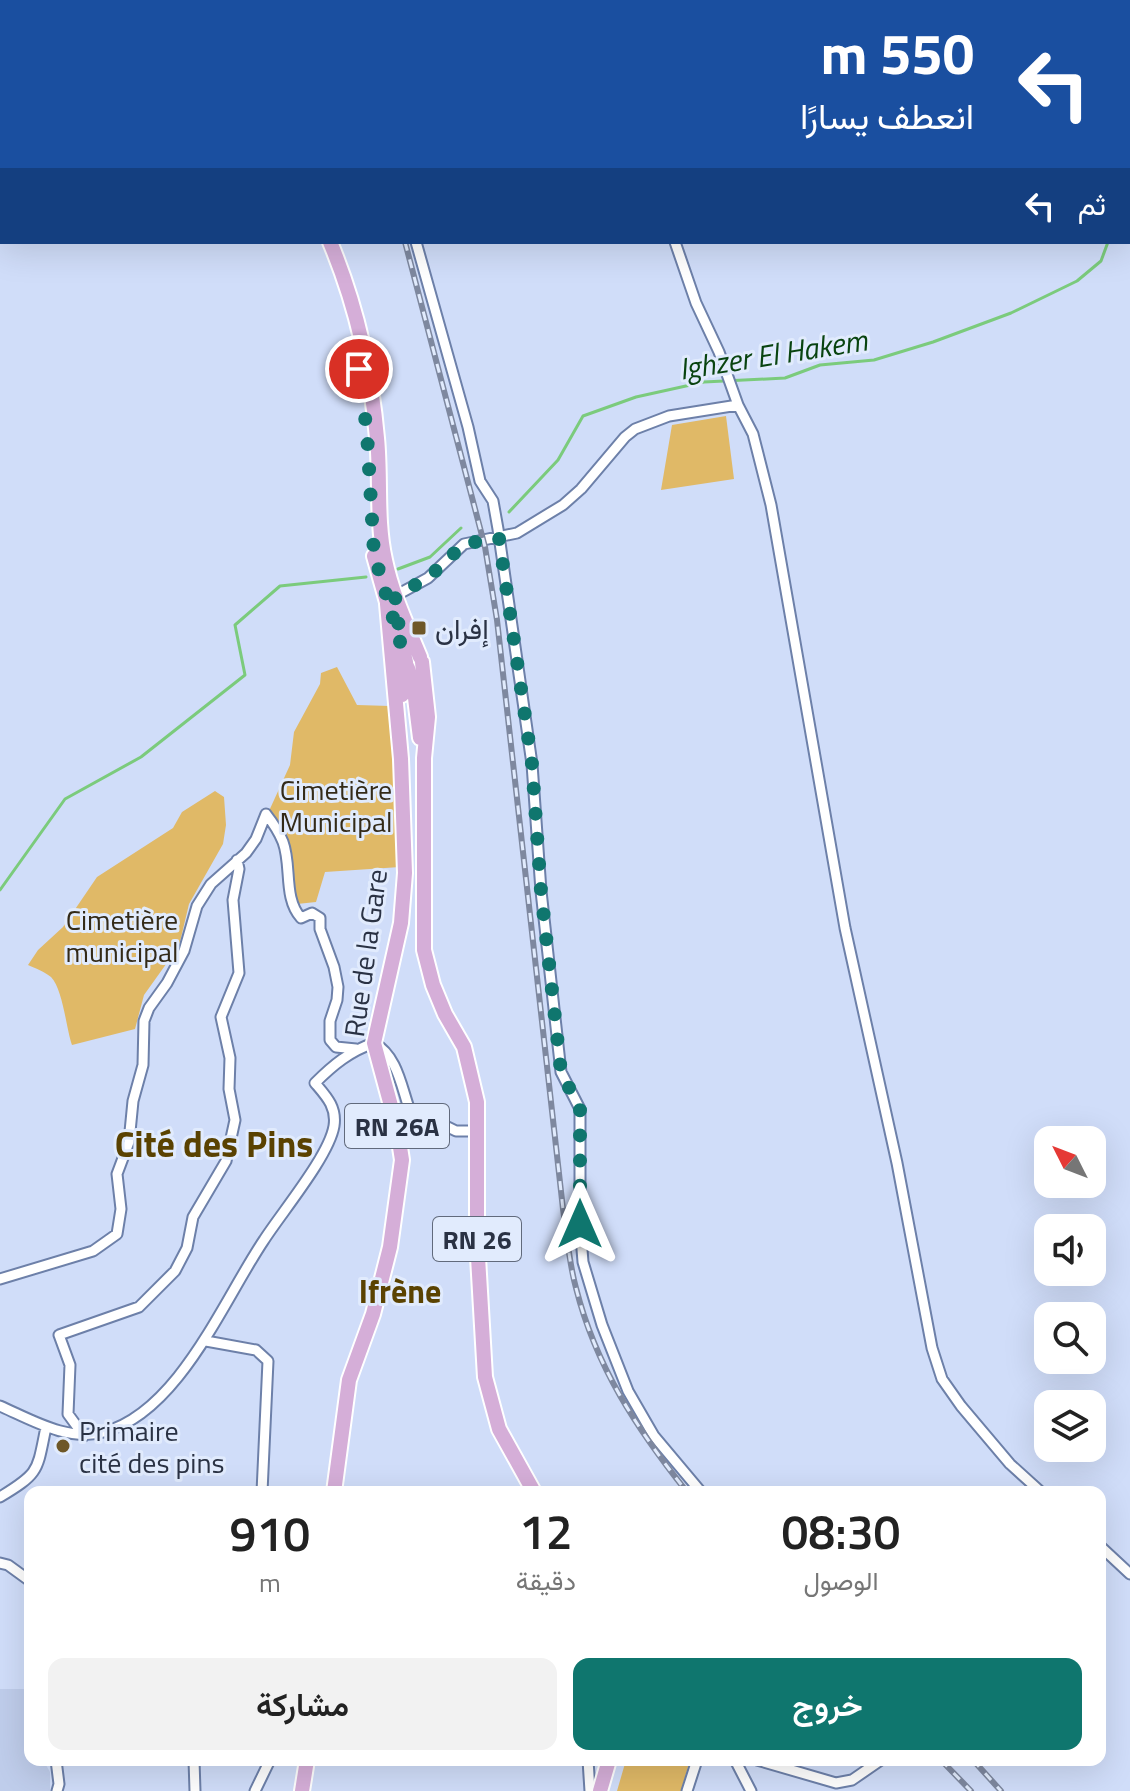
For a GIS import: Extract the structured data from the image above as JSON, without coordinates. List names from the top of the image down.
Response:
{
  "streets": {
    "main road": ["Rue de la Gare", "RN 26A", "RN 26"]
  },
  "districts": ["Cité des Pins", "Ifrène"],
  "water": ["Ighzer El Hakem"],
  "parks": ["Cimetière Municipal", "Cimetière municipal"],
  "places": {
    "transit": ["إفران"],
    "other": ["Primaire cité des pins"]
  },
  "north": "top left",
  "page": {
    "turn": ["550 m", "انعطف يسارًا"],
    "then": "ثم",
    "eta": [
      "08:30",
      "الوصول",
      "12",
      "دقيقة",
      "910",
      "m"
    ],
    "buttons": ["خروج", "مشاركة"]
  }
}
